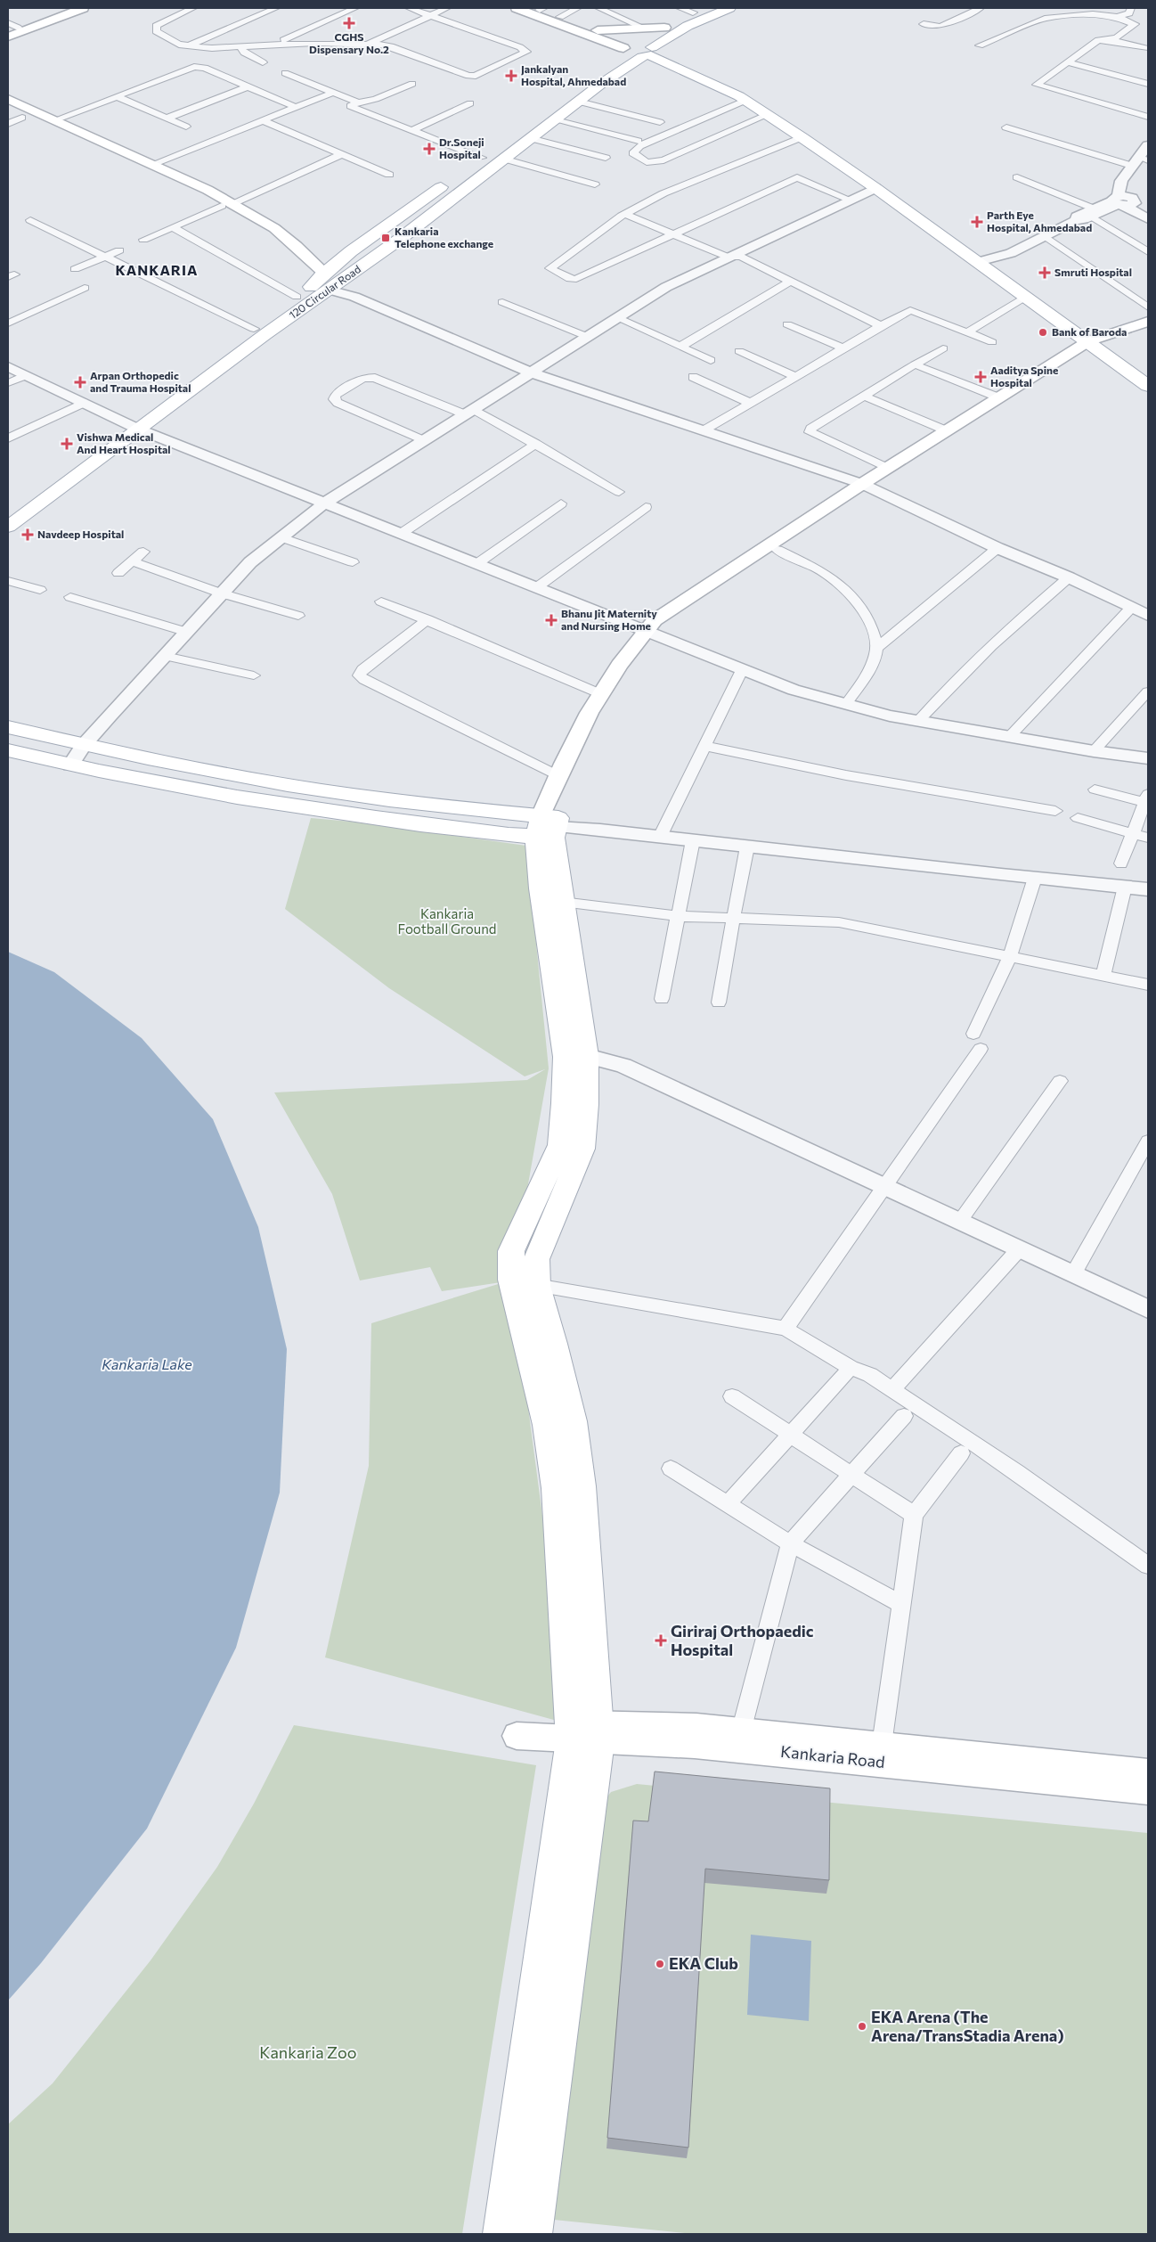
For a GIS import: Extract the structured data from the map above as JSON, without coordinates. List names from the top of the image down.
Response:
{
  "streets": {
    "main road": ["120 Circular Road", "Kankaria Road"]
  },
  "districts": ["KANKARIA"],
  "water": ["Kankaria Lake"],
  "parks": ["Kankaria Football Ground", "Kankaria Zoo"],
  "places": {
    "health": [
      "CGHS Dispensary No.2",
      "Jankalyan Hospital, Ahmedabad",
      "Dr.Soneji Hospital",
      "Parth Eye Hospital, Ahmedabad",
      "Smruti Hospital",
      "Aaditya Spine Hospital",
      "Arpan Orthopedic and Trauma Hospital",
      "Vishwa Medical And Heart Hospital",
      "Navdeep Hospital",
      "Bhanu Jit Maternity and Nursing Home",
      "Giriraj Orthopaedic Hospital"
    ],
    "transit": ["Kankaria Telephone exchange"],
    "other": ["Bank of Baroda", "EKA Club", "EKA Arena (The Arena/TransStadia Arena)"]
  }
}
